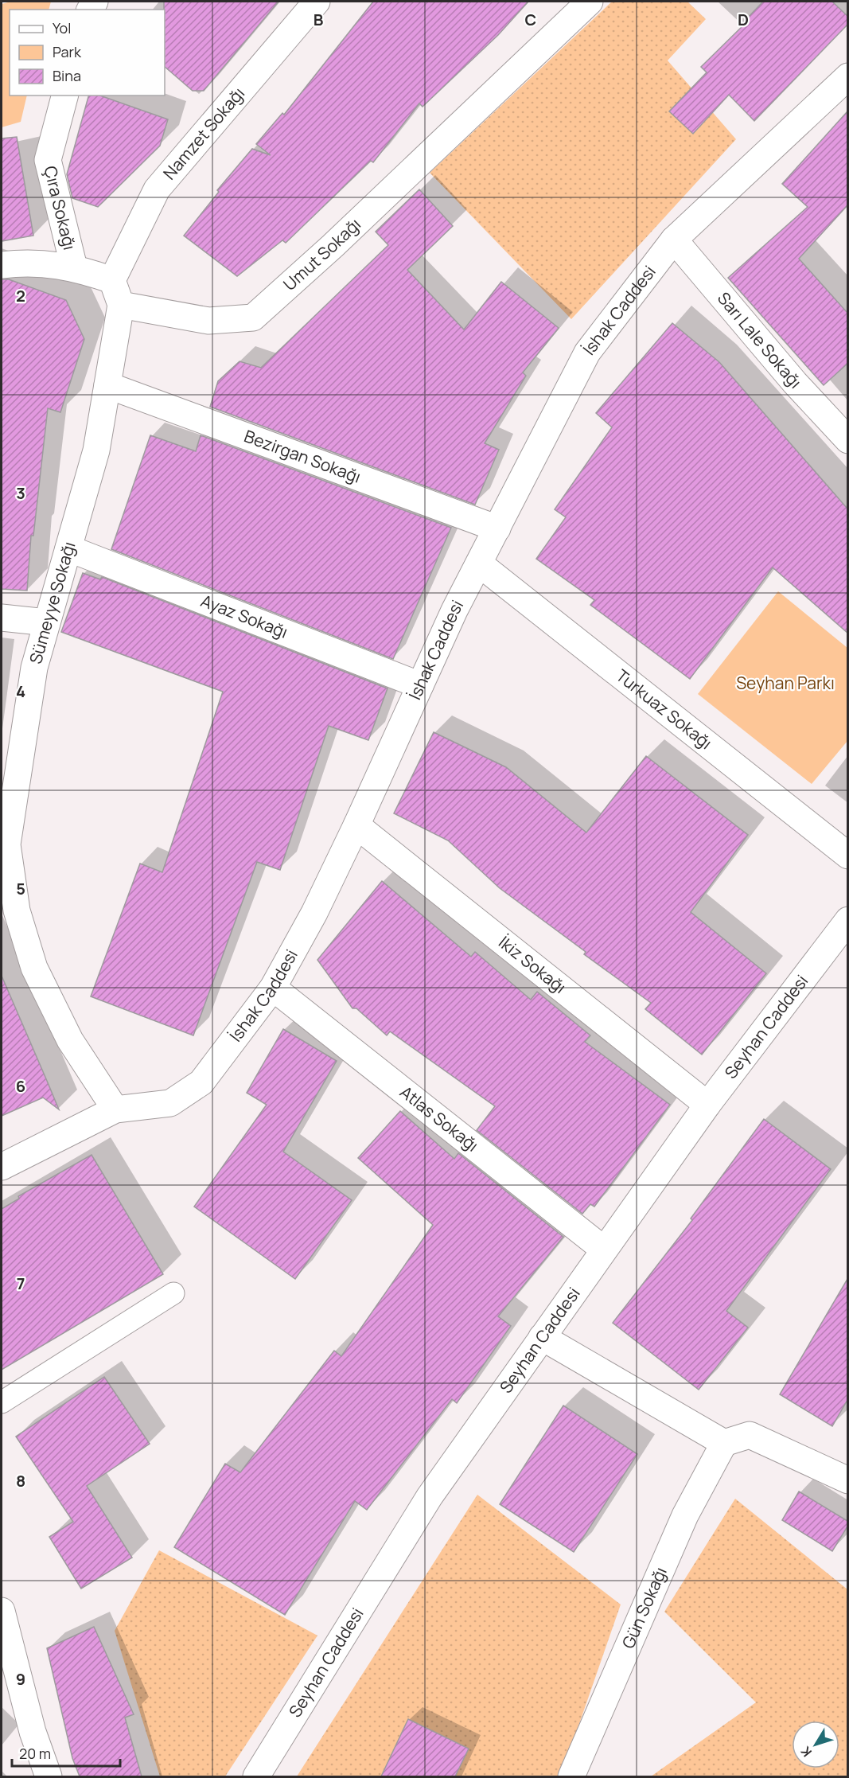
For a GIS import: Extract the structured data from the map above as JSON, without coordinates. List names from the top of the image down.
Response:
{
  "streets": {
    "street": [
      "Namzet Sokağı",
      "Çıra Sokağı",
      "Umut Sokağı",
      "İshak Caddesi",
      "Sarı Lale Sokağı",
      "Bezirgan Sokağı",
      "Sümeyye Sokağı",
      "Ayaz Sokağı",
      "Turkuaz Sokağı",
      "İkiz Sokağı",
      "Seyhan Caddesi",
      "Atlas Sokağı",
      "Gün Sokağı"
    ]
  },
  "crossings": [
    ["Umut Sokağı", "Sümeyye Sokağı"],
    ["İshak Caddesi", "Sarı Lale Sokağı"],
    ["İshak Caddesi", "Bezirgan Sokağı"],
    ["İshak Caddesi", "Sümeyye Sokağı"],
    ["İshak Caddesi", "Ayaz Sokağı"],
    ["İshak Caddesi", "Turkuaz Sokağı"],
    ["İshak Caddesi", "İkiz Sokağı"],
    ["İshak Caddesi", "Atlas Sokağı"],
    ["Bezirgan Sokağı", "Sümeyye Sokağı"],
    ["Sümeyye Sokağı", "Ayaz Sokağı"],
    ["İkiz Sokağı", "Seyhan Caddesi"],
    ["Seyhan Caddesi", "Atlas Sokağı"]
  ],
  "parks": ["Seyhan Parkı"],
  "legend": ["Yol", "Park", "Bina"],
  "scale_bar": "20 m",
  "north": "bottom left",
  "grid": {
    "columns": ["B", "C", "D"],
    "rows": [
      "2",
      "3",
      "4",
      "5",
      "6",
      "7",
      "8",
      "9"
    ]
  }
}
